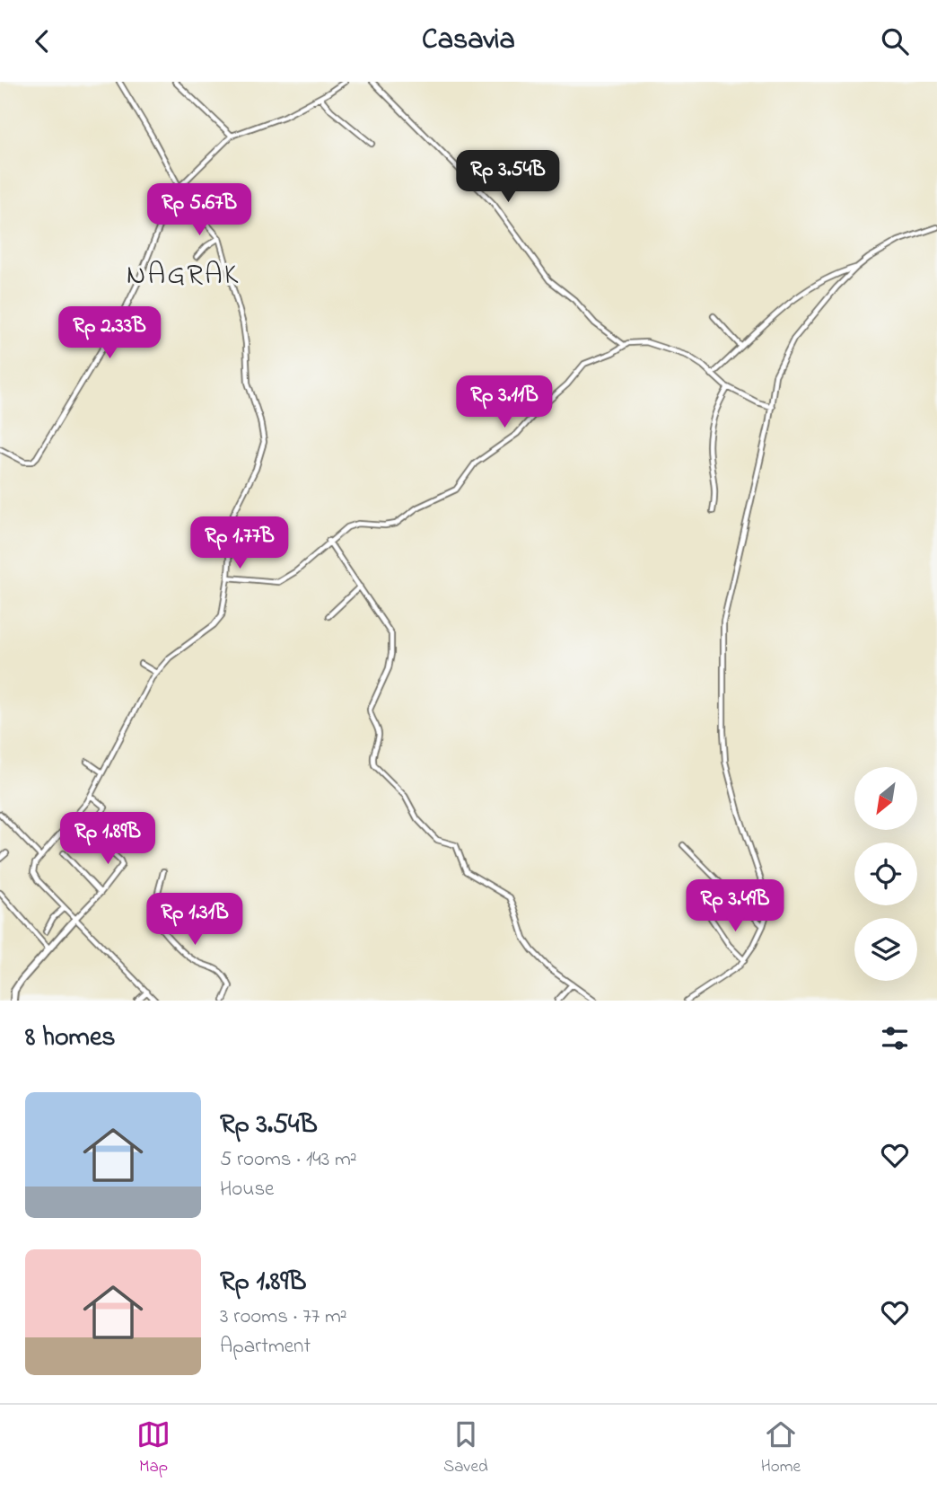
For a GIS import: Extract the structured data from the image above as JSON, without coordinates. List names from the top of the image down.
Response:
{
  "districts": ["NAGRAK"],
  "north": "bottom left",
  "page": {
    "header": "Casavia",
    "price": [
      "Rp 3.54B",
      "Rp 5.67B",
      "Rp 2.33B",
      "Rp 3.11B",
      "Rp 1.77B",
      "Rp 1.89B",
      "Rp 3.49B",
      "Rp 1.31B"
    ],
    "heading": "8 homes",
    "list": [
      {
        "name": "Rp 3.54B",
        "note": "5 rooms · 143 m² · House"
      },
      {
        "name": "Rp 1.89B",
        "note": "3 rooms · 77 m² · Apartment"
      }
    ],
    "tabs": ["Map", "Saved", "Home"]
  }
}
